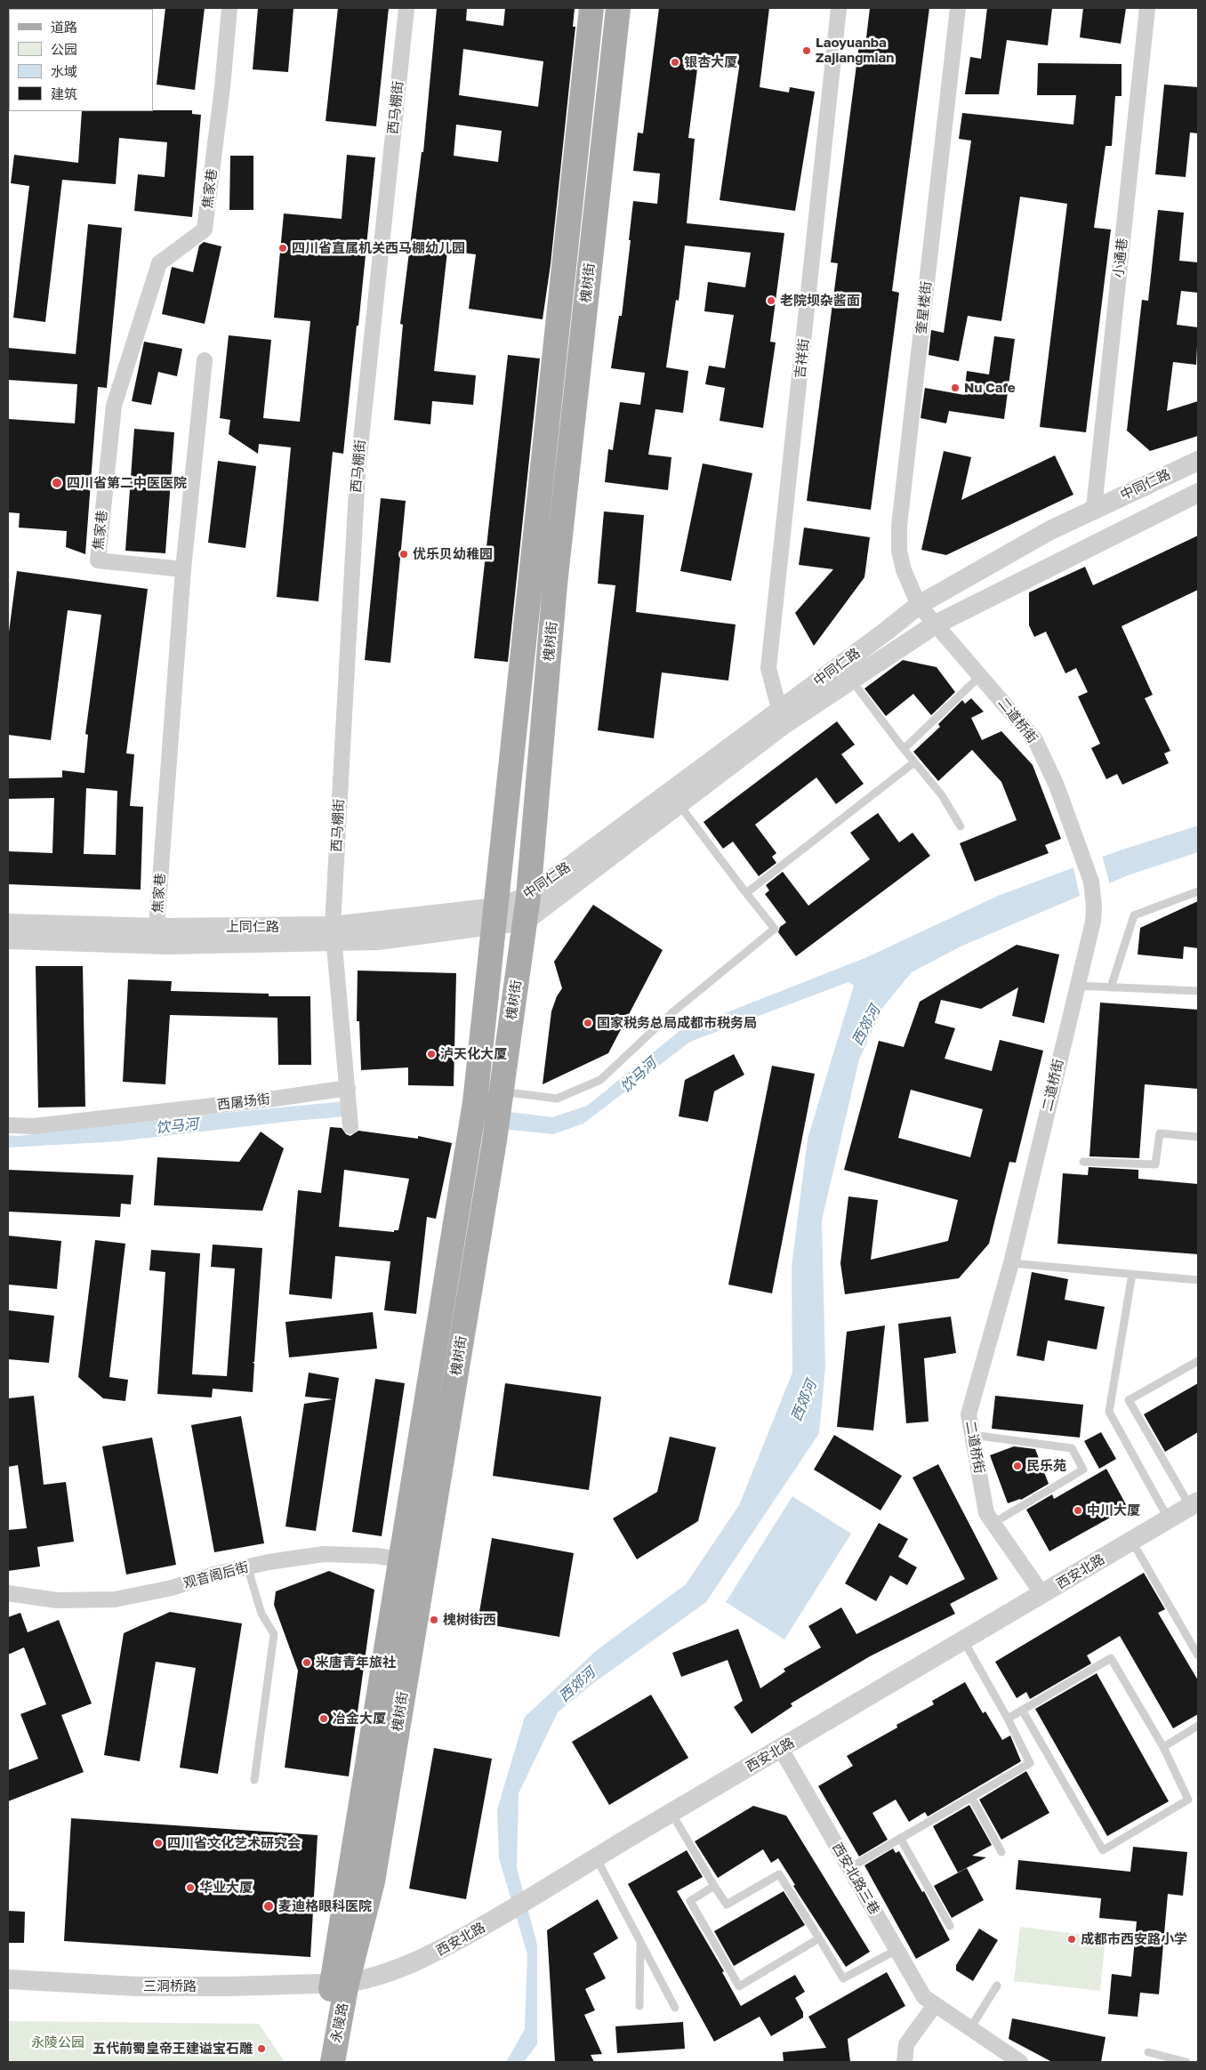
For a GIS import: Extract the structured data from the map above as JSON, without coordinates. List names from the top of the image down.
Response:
{
  "streets": {
    "main road": ["槐树街", "永陵路"],
    "street": [
      "西马棚街",
      "焦家巷",
      "小通巷",
      "奎星楼街",
      "吉祥街",
      "中同仁路",
      "二道桥街",
      "上同仁路",
      "西屠场街",
      "西安北路",
      "观音阁后街",
      "西安北路三巷",
      "三洞桥路"
    ]
  },
  "crossings": [
    ["西马棚街", "上同仁路"],
    ["焦家巷", "上同仁路"],
    ["小通巷", "中同仁路"],
    ["槐树街", "中同仁路"],
    ["槐树街", "上同仁路"],
    ["槐树街", "西安北路"],
    ["槐树街", "观音阁后街"],
    ["槐树街", "三洞桥路"],
    ["槐树街", "永陵路"],
    ["奎星楼街", "中同仁路"],
    ["奎星楼街", "二道桥街"],
    ["吉祥街", "中同仁路"],
    ["中同仁路", "二道桥街"],
    ["中同仁路", "上同仁路"],
    ["二道桥街", "西安北路"],
    ["西安北路", "西安北路三巷"],
    ["西安北路", "三洞桥路"],
    ["西安北路", "永陵路"],
    ["三洞桥路", "永陵路"]
  ],
  "water": ["西郊河", "饮马河"],
  "parks": ["永陵公园"],
  "places": [
    "Laoyuanba Zajiangmian",
    "银杏大厦",
    "四川省直属机关西马棚幼儿园",
    "老院坝杂酱面",
    "Nu Cafe",
    "四川省第二中医医院",
    "优乐贝幼稚园",
    "国家税务总局成都市税务局",
    "泸天化大厦",
    "民乐苑",
    "中川大厦",
    "槐树街西",
    "米唐青年旅社",
    "冶金大厦",
    "四川省文化艺术研究会",
    "华业大厦",
    "麦迪格眼科医院",
    "成都市西安路小学",
    "五代前蜀皇帝王建谥宝石雕"
  ],
  "legend": [
    "道路",
    "公园",
    "水域",
    "建筑"
  ]
}
